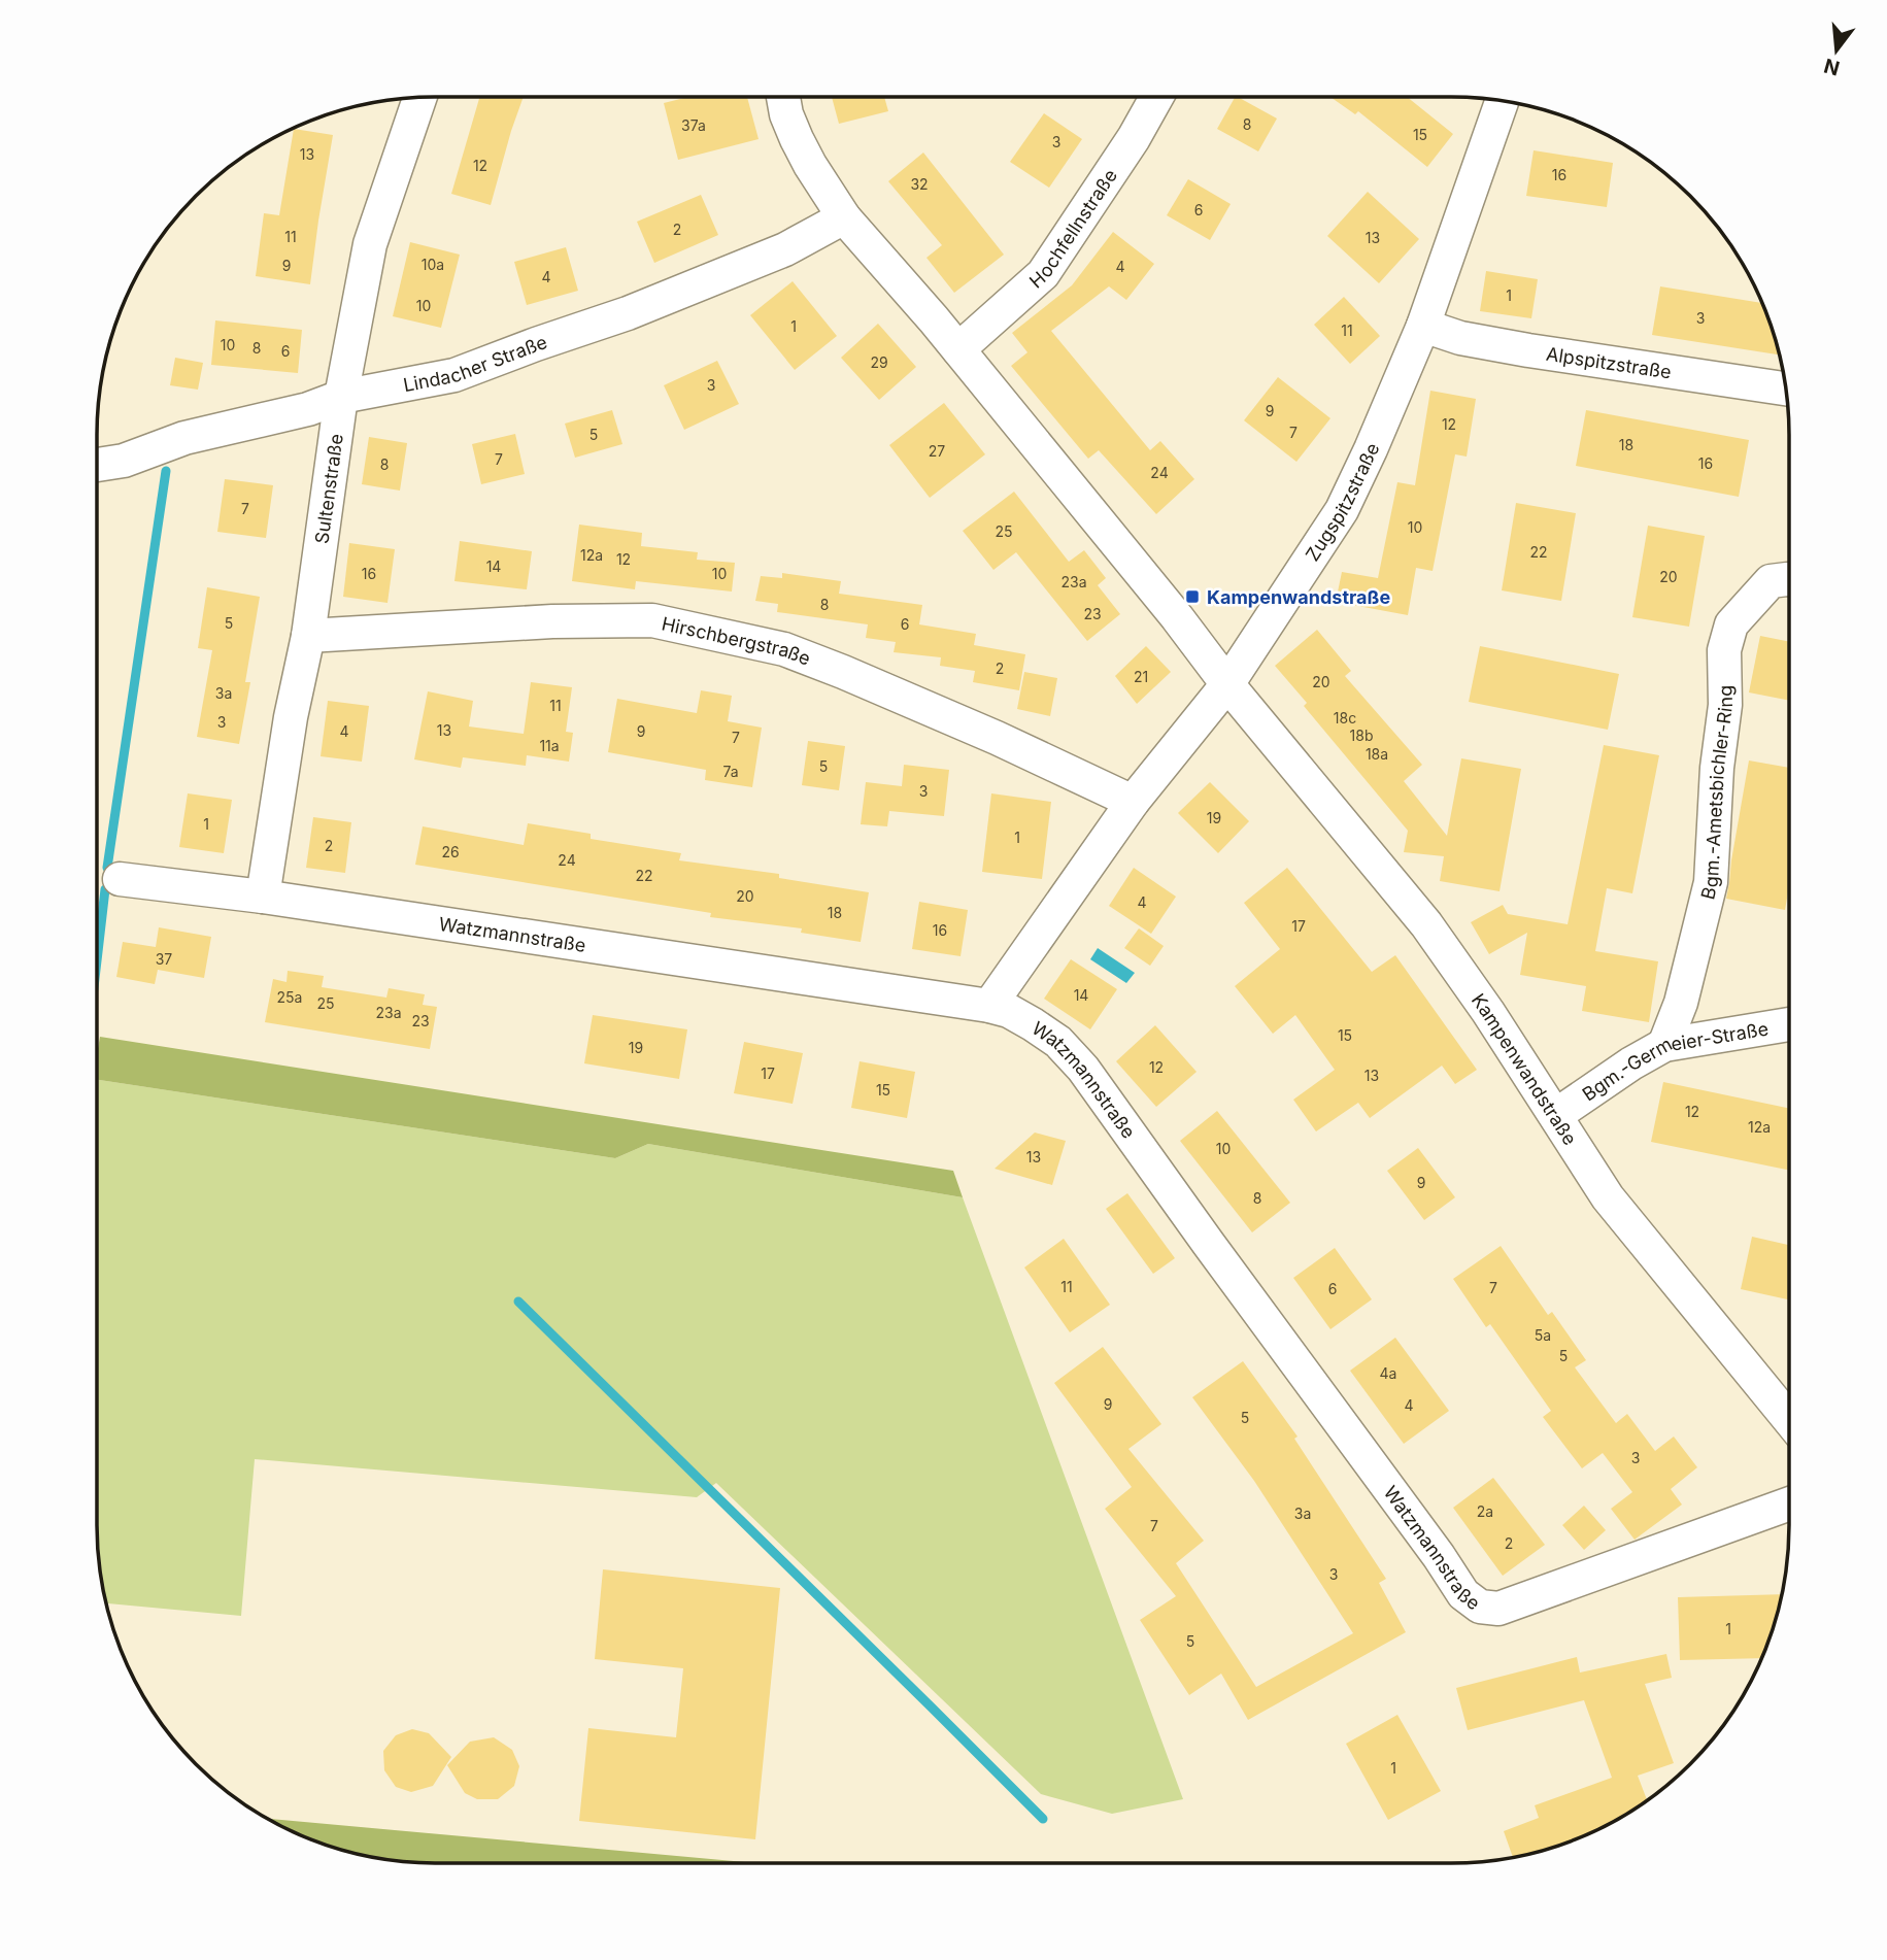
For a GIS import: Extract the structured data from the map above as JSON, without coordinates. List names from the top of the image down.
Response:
{
  "streets": {
    "street": [
      "Hochfellnstraße",
      "Lindacher Straße",
      "Alpspitzstraße",
      "Sultenstraße",
      "Zugspitzstraße",
      "Hirschbergstraße",
      "Bgm.-Ametsbichler-Ring",
      "Watzmannstraße",
      "Bgm.-Germeier-Straße",
      "Kampenwandstraße"
    ]
  },
  "crossings": [
    ["Hochfellnstraße", "Kampenwandstraße"],
    ["Lindacher Straße", "Sultenstraße"],
    ["Lindacher Straße", "Kampenwandstraße"],
    ["Alpspitzstraße", "Zugspitzstraße"],
    ["Sultenstraße", "Hirschbergstraße"],
    ["Sultenstraße", "Watzmannstraße"],
    ["Zugspitzstraße", "Hirschbergstraße"],
    ["Zugspitzstraße", "Watzmannstraße"],
    ["Zugspitzstraße", "Kampenwandstraße"],
    ["Bgm.-Ametsbichler-Ring", "Bgm.-Germeier-Straße"],
    ["Bgm.-Germeier-Straße", "Kampenwandstraße"]
  ],
  "places": {
    "transit": ["Kampenwandstraße"]
  },
  "house_numbers": [
    "8",
    "37a",
    "15",
    "3",
    "13",
    "12",
    "16",
    "32",
    "6",
    "2",
    "11",
    "13",
    "10a",
    "9",
    "4",
    "4",
    "1",
    "10",
    "3",
    "1",
    "11",
    "10",
    "8",
    "6",
    "29",
    "3",
    "9",
    "12",
    "7",
    "5",
    "18",
    "27",
    "7",
    "16",
    "8",
    "24",
    "7",
    "10",
    "25",
    "22",
    "12a",
    "12",
    "14",
    "16",
    "10",
    "20",
    "23a",
    "8",
    "23",
    "5",
    "6",
    "2",
    "21",
    "20",
    "3a",
    "11",
    "18c",
    "3",
    "13",
    "4",
    "9",
    "18b",
    "7",
    "11a",
    "18a",
    "5",
    "7a",
    "3",
    "19",
    "1",
    "1",
    "2",
    "26",
    "24",
    "22",
    "20",
    "4",
    "18",
    "17",
    "16",
    "37",
    "14",
    "25a",
    "25",
    "23a",
    "23",
    "15",
    "19",
    "12",
    "17",
    "13",
    "15",
    "12",
    "12a",
    "10",
    "13",
    "9",
    "8",
    "11",
    "7",
    "6",
    "5a",
    "5",
    "4a",
    "9",
    "4",
    "5",
    "3",
    "2a",
    "3a",
    "7",
    "2",
    "3",
    "1",
    "5",
    "1"
  ],
  "north": "bottom"
}
